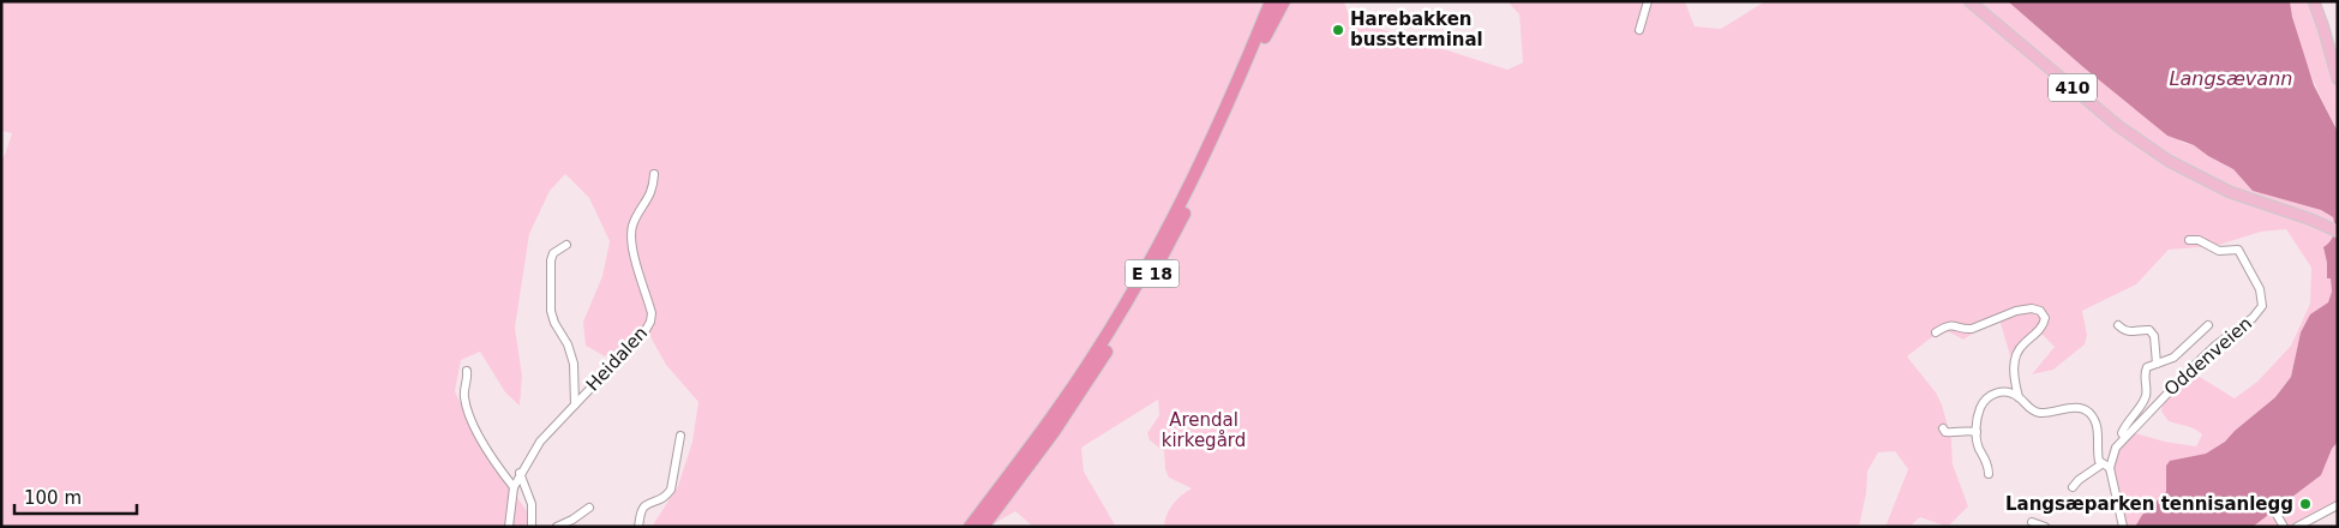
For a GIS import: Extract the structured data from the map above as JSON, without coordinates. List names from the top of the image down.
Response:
{
  "streets": {
    "highway": ["E 18"],
    "main road": ["410"],
    "street": ["Oddenveien", "Heidalen"]
  },
  "water": ["Langsævann"],
  "parks": ["Arendal kirkegård"],
  "places": ["Harebakken bussterminal", "Langsæparken tennisanlegg"],
  "scale_bar": "100 m"
}
